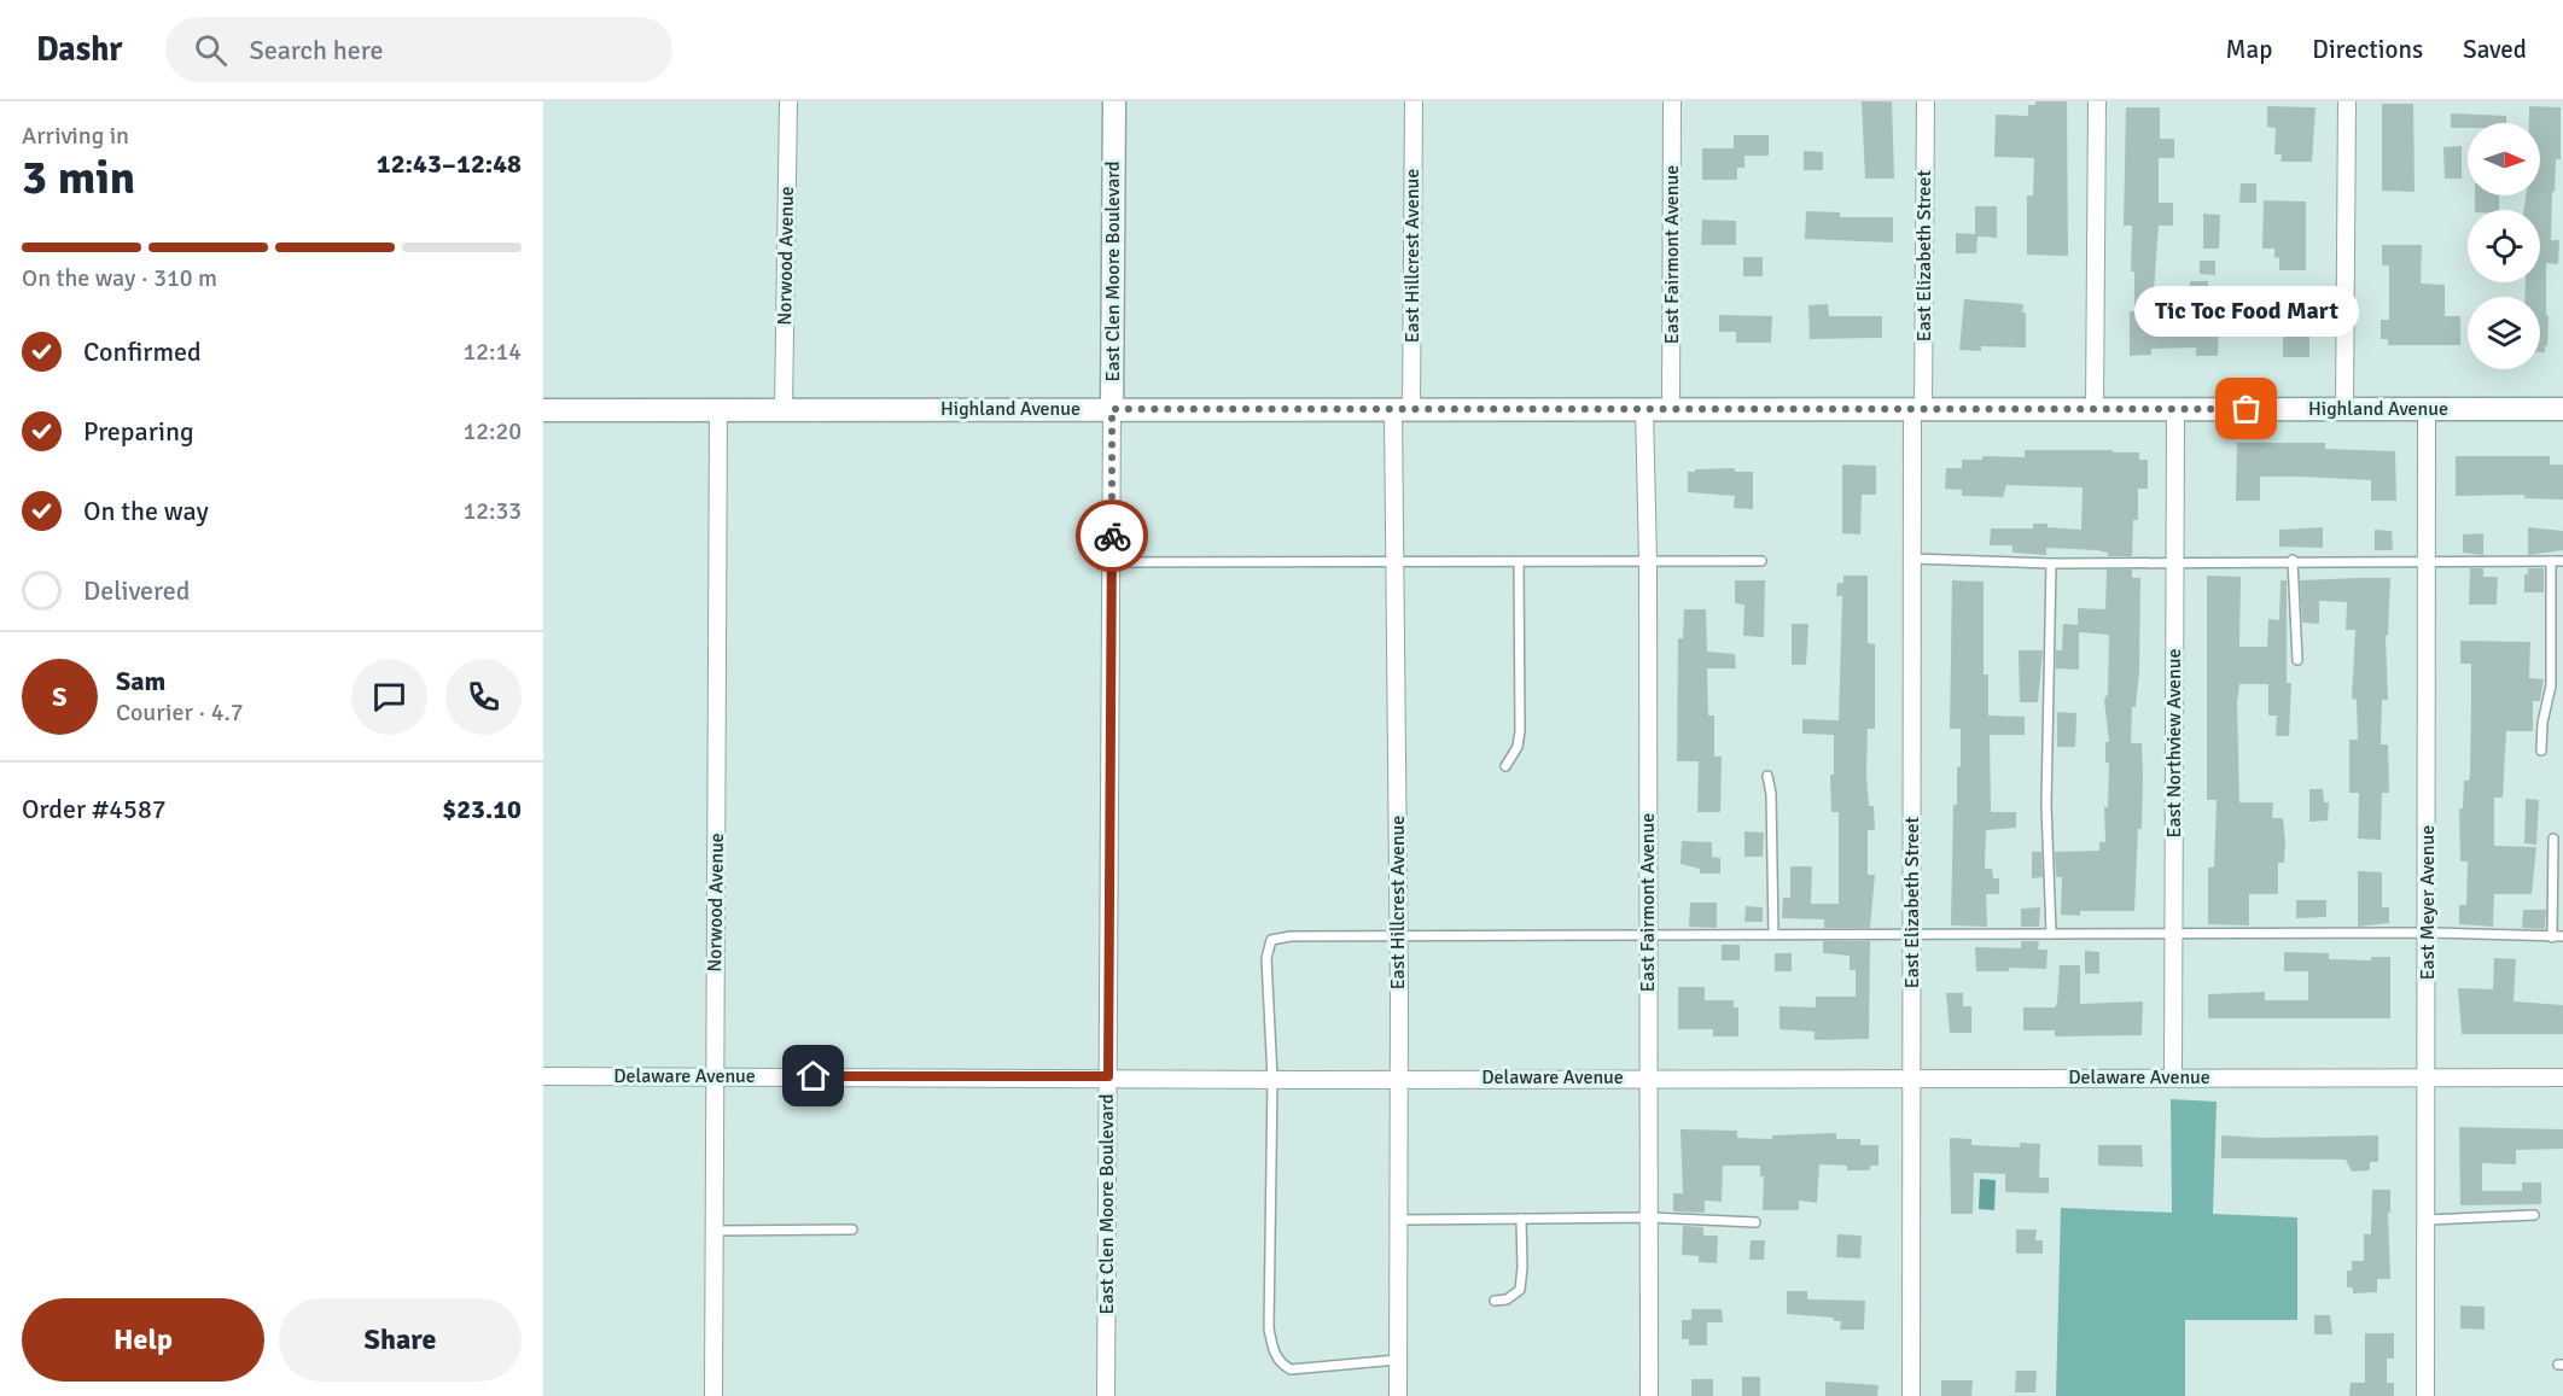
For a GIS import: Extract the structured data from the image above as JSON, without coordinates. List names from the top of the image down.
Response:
{
  "streets": {
    "main road": ["East Clen Moore Boulevard", "Highland Avenue"],
    "street": [
      "East Fairmont Avenue",
      "Norwood Avenue",
      "East Hillcrest Avenue",
      "East Elizabeth Street",
      "East Northview Avenue",
      "East Meyer Avenue",
      "Delaware Avenue"
    ]
  },
  "crossings": [
    ["East Fairmont Avenue", "Highland Avenue"],
    ["East Fairmont Avenue", "Delaware Avenue"],
    ["Norwood Avenue", "Highland Avenue"],
    ["Norwood Avenue", "Delaware Avenue"],
    ["East Hillcrest Avenue", "Highland Avenue"],
    ["East Hillcrest Avenue", "Delaware Avenue"],
    ["East Elizabeth Street", "Highland Avenue"],
    ["East Elizabeth Street", "Delaware Avenue"],
    ["East Clen Moore Boulevard", "Highland Avenue"],
    ["East Clen Moore Boulevard", "Delaware Avenue"],
    ["Highland Avenue", "East Northview Avenue"],
    ["Highland Avenue", "East Meyer Avenue"],
    ["East Northview Avenue", "Delaware Avenue"],
    ["East Meyer Avenue", "Delaware Avenue"]
  ],
  "places": ["Tic Toc Food Mart"],
  "north": "right",
  "page": {
    "header": "Dashr",
    "search": "Search here",
    "nav": ["Map", "Directions", "Saved"],
    "heading": ["3 min", "Arriving in", "12:43–12:48"],
    "panel": [
      "Sam",
      "Courier · 4.7",
      "Order #4587",
      "$23.10"
    ],
    "bar": "On the way · 310 m",
    "bubble": "Tic Toc Food Mart",
    "list": [
      ["Confirmed", "12:14"],
      ["Preparing", "12:20"],
      ["On the way", "12:33"],
      "Delivered"
    ],
    "round": "S",
    "buttons": ["Help", "Share"]
  }
}
